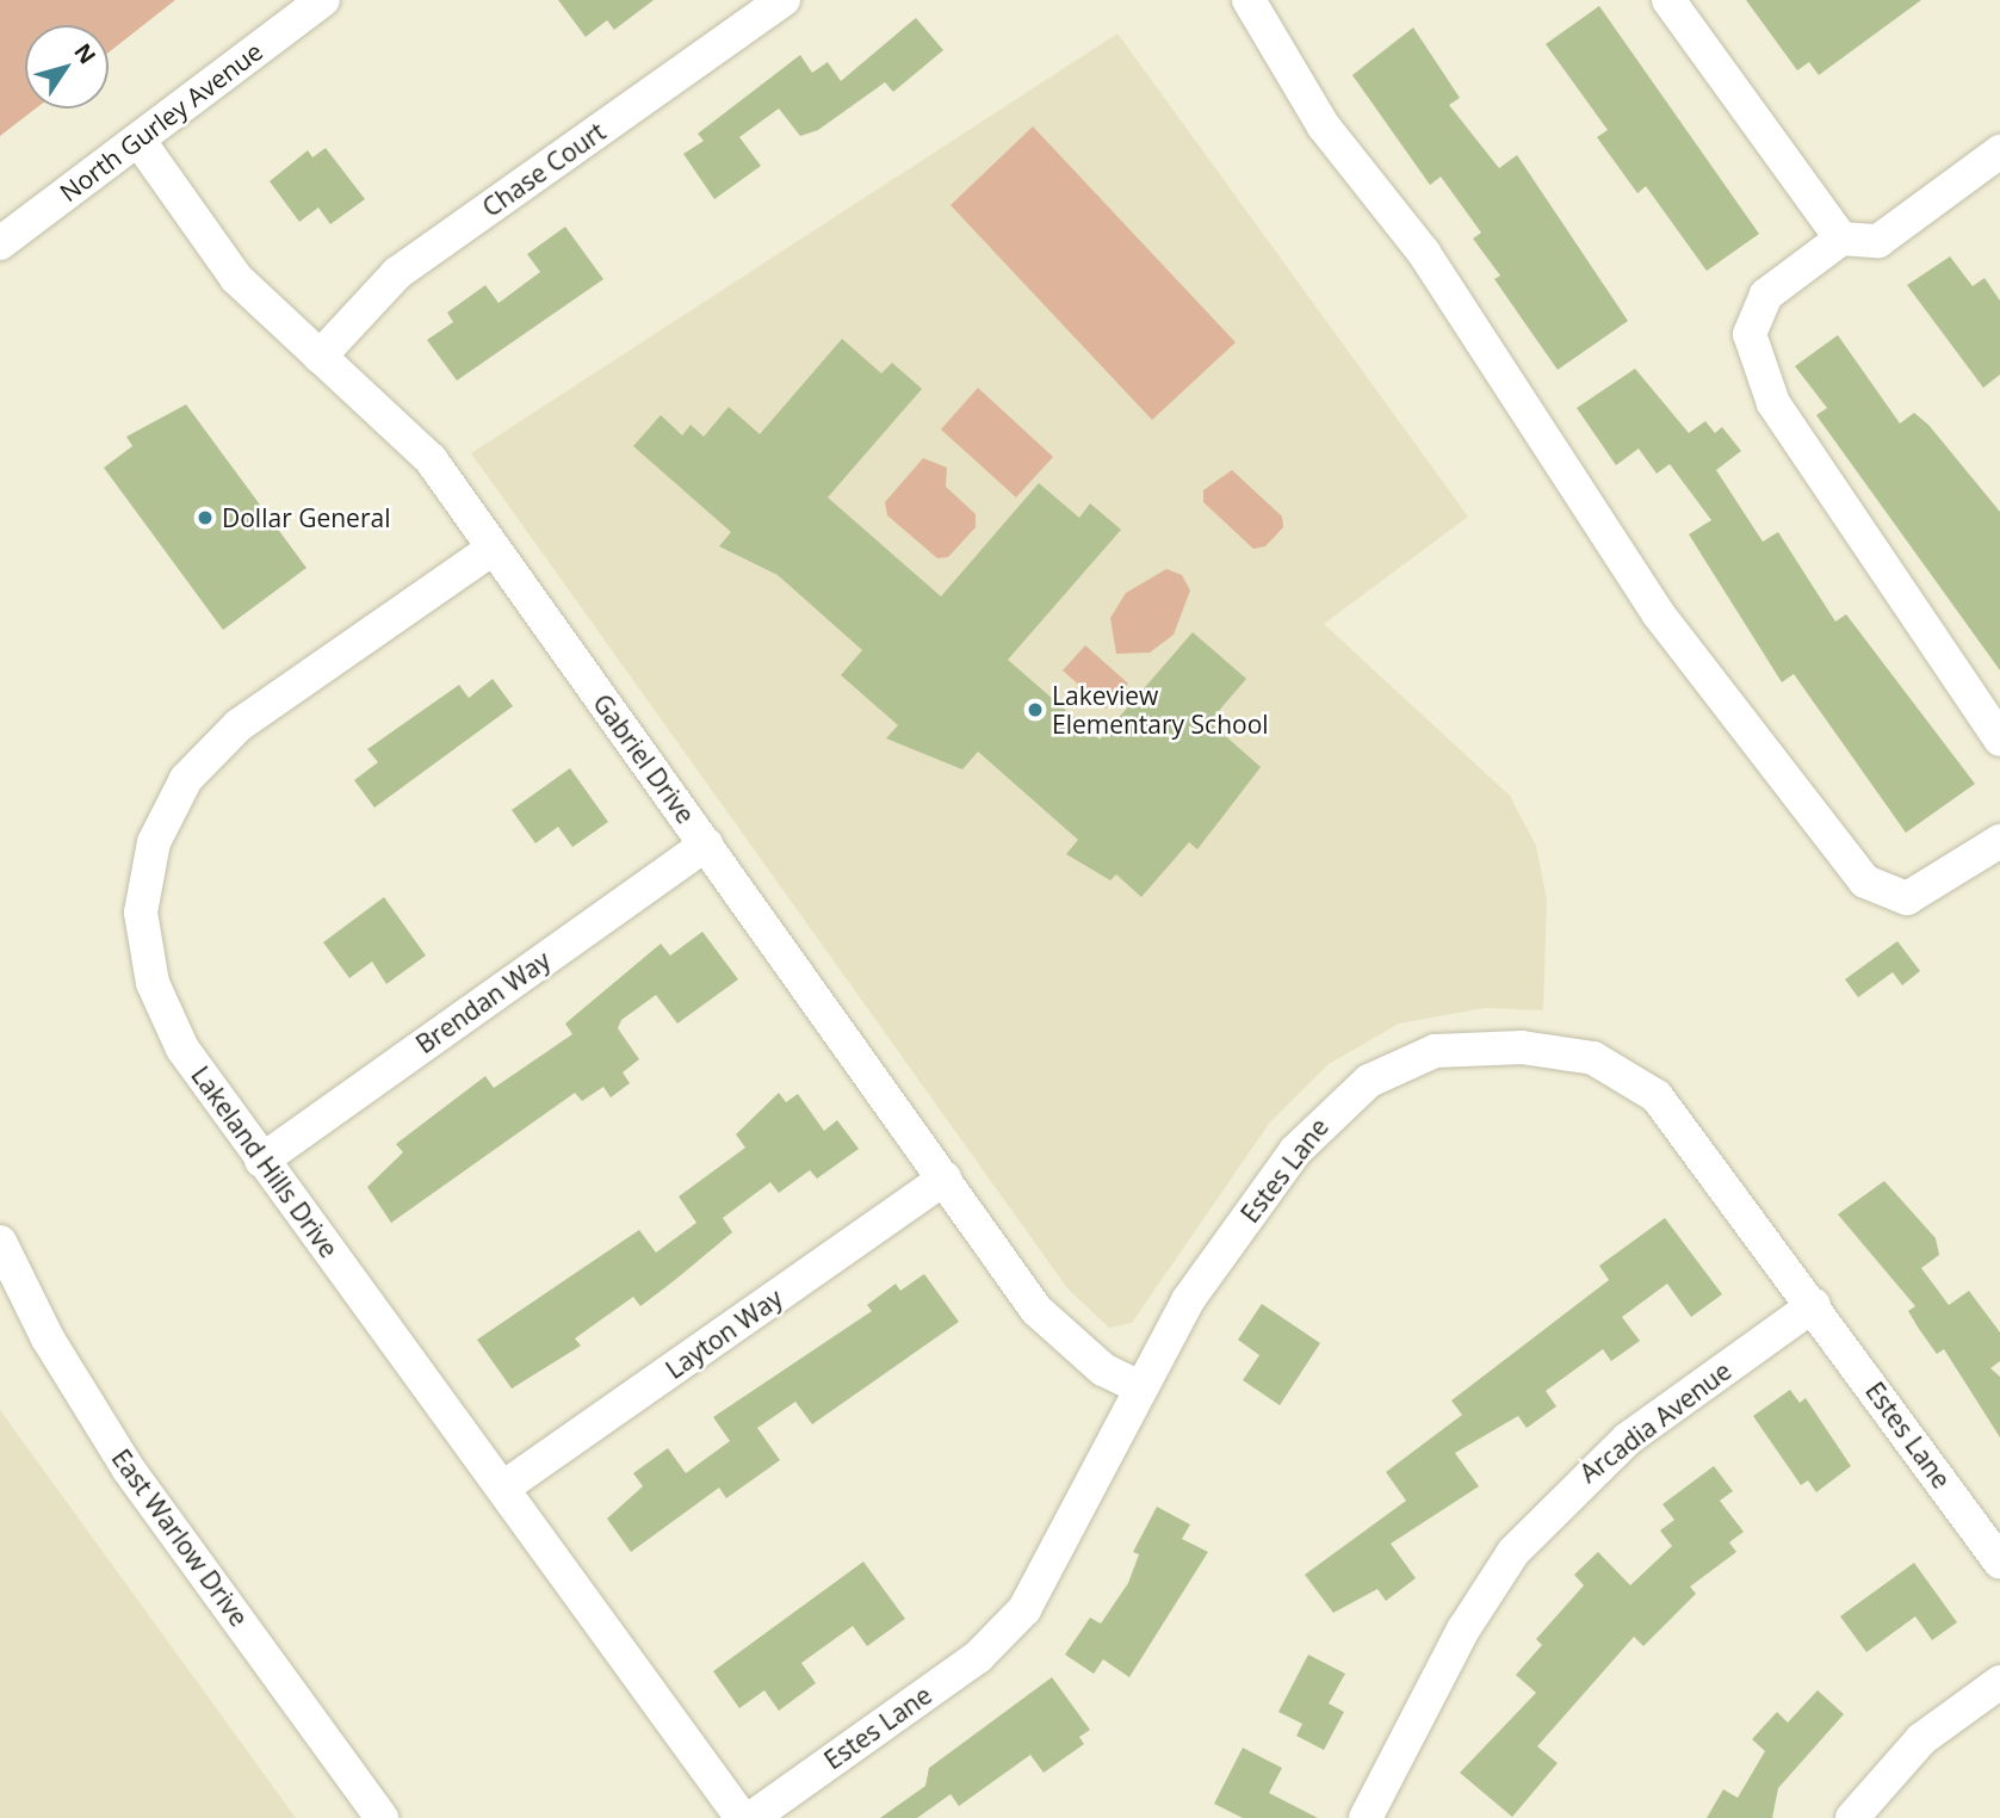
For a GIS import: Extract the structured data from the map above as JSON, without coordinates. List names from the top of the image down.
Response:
{
  "streets": {
    "street": [
      "North Gurley Avenue",
      "Chase Court",
      "Gabriel Drive",
      "Brendan Way",
      "Lakeland Hills Drive",
      "Estes Lane",
      "Layton Way",
      "Arcadia Avenue",
      "East Warlow Drive"
    ]
  },
  "crossings": [
    ["North Gurley Avenue", "Gabriel Drive"],
    ["Chase Court", "Gabriel Drive"],
    ["Gabriel Drive", "Brendan Way"],
    ["Gabriel Drive", "Lakeland Hills Drive"],
    ["Gabriel Drive", "Estes Lane"],
    ["Gabriel Drive", "Layton Way"],
    ["Brendan Way", "Lakeland Hills Drive"],
    ["Lakeland Hills Drive", "Layton Way"],
    ["Estes Lane", "Arcadia Avenue"]
  ],
  "places": ["Dollar General", "Lakeview Elementary School"],
  "north": "top right"
}
